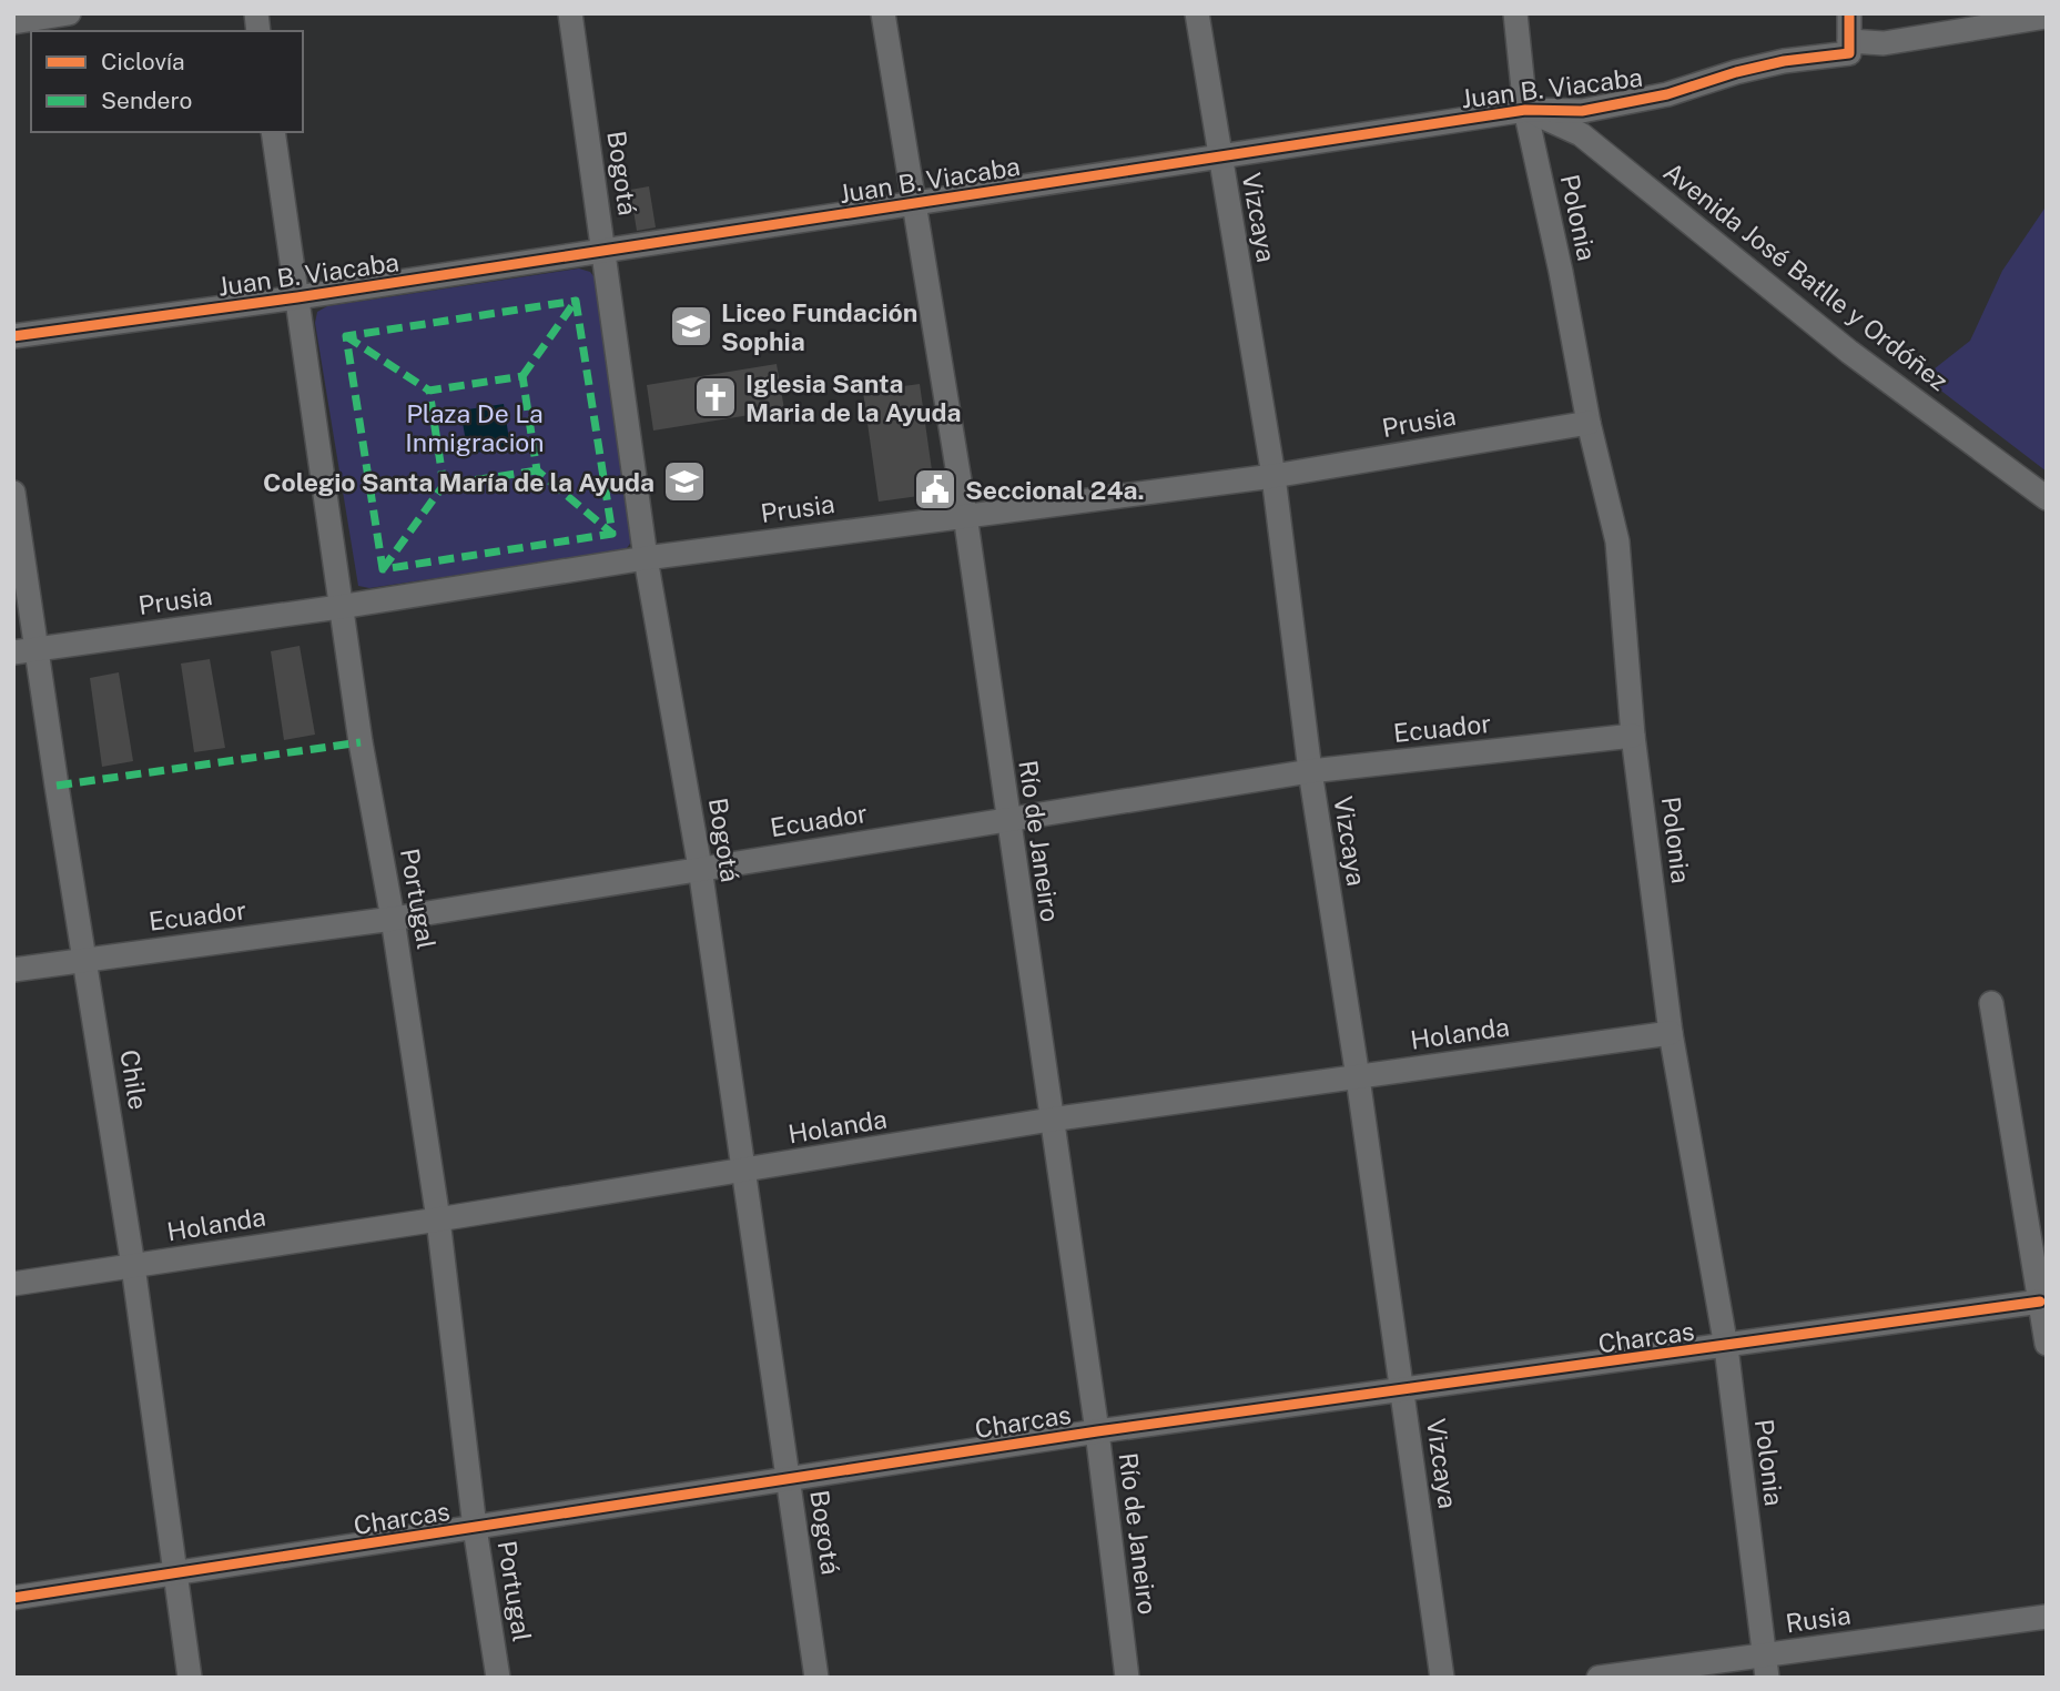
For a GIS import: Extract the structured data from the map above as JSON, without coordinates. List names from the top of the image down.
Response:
{
  "streets": {
    "street": [
      "Juan B. Viacaba",
      "Bogotá",
      "Vizcaya",
      "Polonia",
      "Avenida José Batlle y Ordóñez",
      "Prusia",
      "Ecuador",
      "Río de Janeiro",
      "Portugal",
      "Holanda",
      "Chile",
      "Charcas",
      "Rusia"
    ]
  },
  "crossings": [
    ["Juan B. Viacaba", "Bogotá"],
    ["Juan B. Viacaba", "Vizcaya"],
    ["Juan B. Viacaba", "Polonia"],
    ["Juan B. Viacaba", "Avenida José Batlle y Ordóñez"],
    ["Juan B. Viacaba", "Río de Janeiro"],
    ["Juan B. Viacaba", "Portugal"],
    ["Bogotá", "Prusia"],
    ["Bogotá", "Ecuador"],
    ["Bogotá", "Holanda"],
    ["Bogotá", "Charcas"],
    ["Vizcaya", "Prusia"],
    ["Vizcaya", "Ecuador"],
    ["Vizcaya", "Holanda"],
    ["Vizcaya", "Charcas"],
    ["Polonia", "Avenida José Batlle y Ordóñez"],
    ["Polonia", "Prusia"],
    ["Polonia", "Ecuador"],
    ["Polonia", "Holanda"],
    ["Polonia", "Charcas"],
    ["Polonia", "Rusia"],
    ["Prusia", "Río de Janeiro"],
    ["Prusia", "Portugal"],
    ["Prusia", "Chile"],
    ["Ecuador", "Río de Janeiro"],
    ["Ecuador", "Portugal"],
    ["Ecuador", "Chile"],
    ["Río de Janeiro", "Holanda"],
    ["Río de Janeiro", "Charcas"],
    ["Portugal", "Holanda"],
    ["Portugal", "Charcas"],
    ["Holanda", "Chile"],
    ["Chile", "Charcas"]
  ],
  "parks": ["Plaza De La Inmigracion"],
  "places": {
    "school or university": ["Liceo Fundación Sophia", "Colegio Santa María de la Ayuda"],
    "church": ["Iglesia Santa Maria de la Ayuda"],
    "public building": ["Seccional 24a."]
  },
  "legend": ["Ciclovía", "Sendero"]
}
